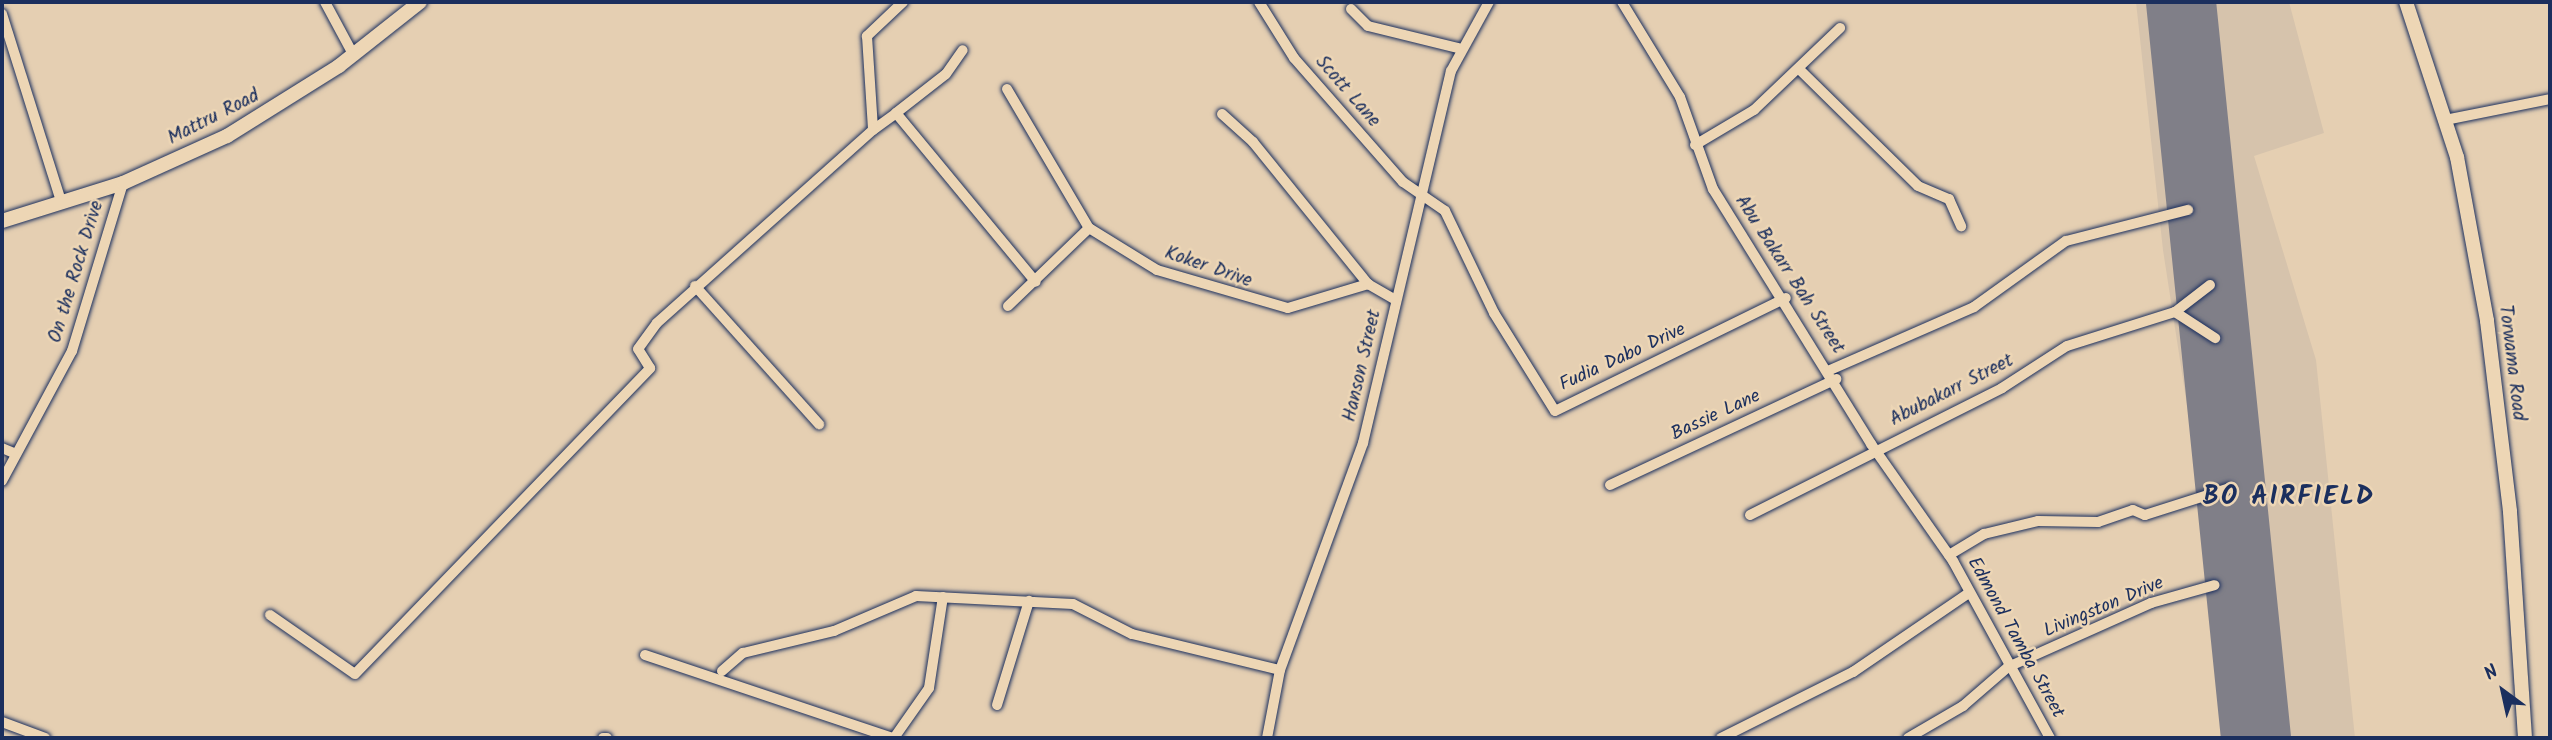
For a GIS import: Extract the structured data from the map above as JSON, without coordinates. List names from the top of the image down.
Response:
{
  "streets": {
    "main road": ["Mattru Road", "Torwama Road"],
    "street": [
      "Scott Lane",
      "Koker Drive",
      "On the Rock Drive",
      "Abu Bakarr Bah Street",
      "Fudia Dabo Drive",
      "Hanson Street",
      "Abubakarr Street",
      "Bassie Lane",
      "Livingston Drive",
      "Edmond Tamba Street"
    ]
  },
  "crossings": [
    ["Scott Lane", "Fudia Dabo Drive"],
    ["Scott Lane", "Hanson Street"],
    ["Mattru Road", "On the Rock Drive"],
    ["Abu Bakarr Bah Street", "Fudia Dabo Drive"],
    ["Abu Bakarr Bah Street", "Abubakarr Street"],
    ["Abu Bakarr Bah Street", "Bassie Lane"],
    ["Abu Bakarr Bah Street", "Edmond Tamba Street"],
    ["Fudia Dabo Drive", "Hanson Street"],
    ["Livingston Drive", "Edmond Tamba Street"]
  ],
  "districts": ["BO AIRFIELD"],
  "north": "top left"
}
